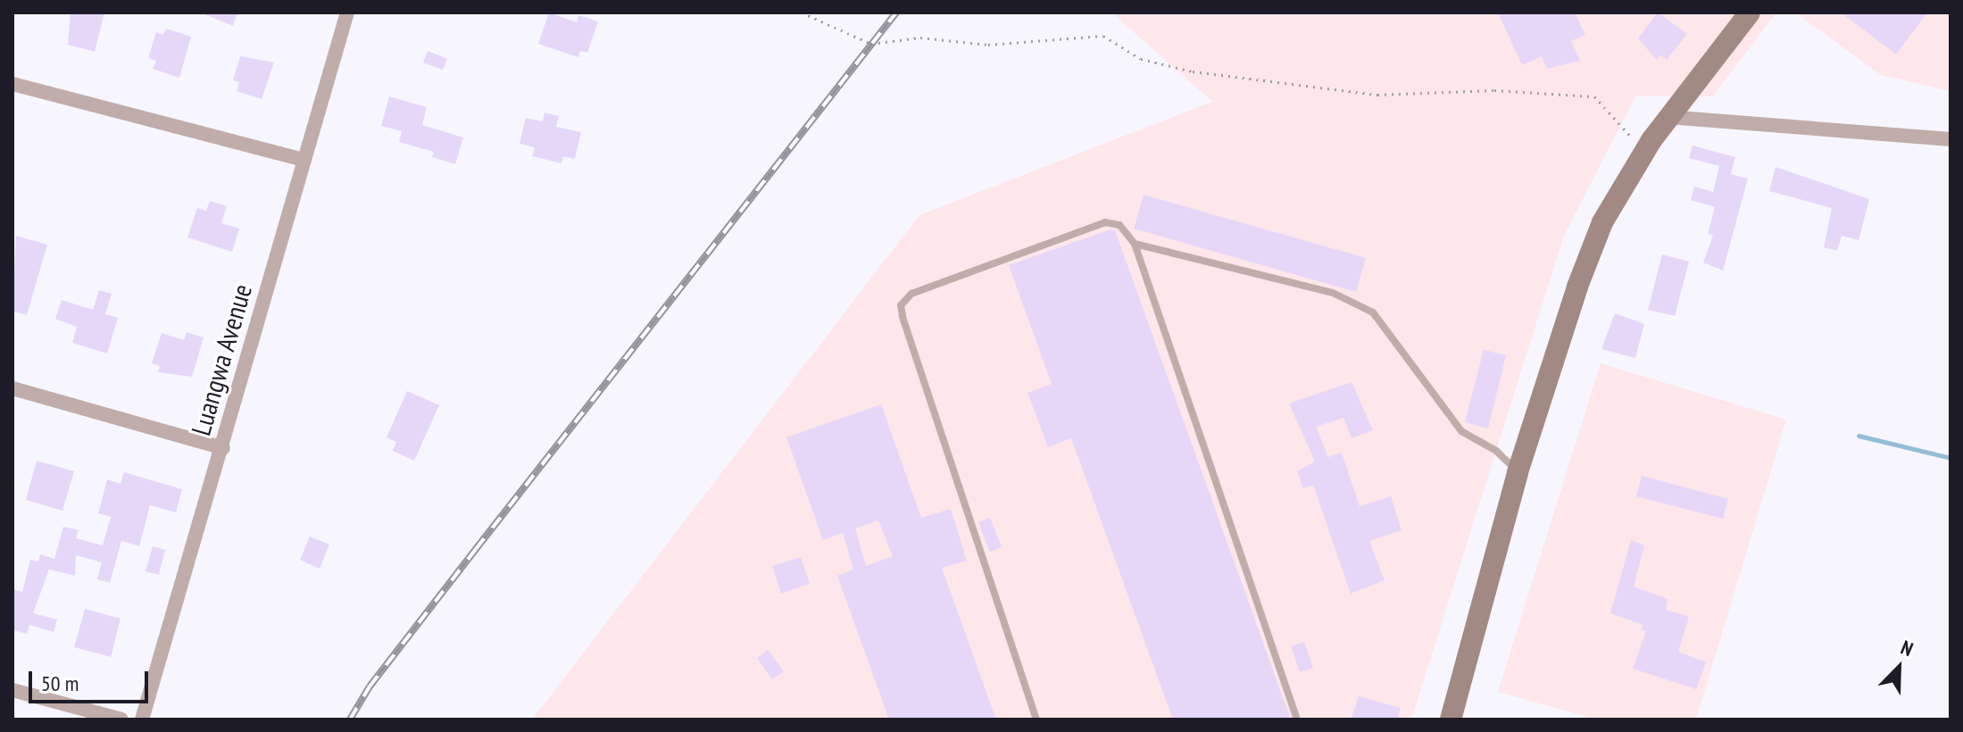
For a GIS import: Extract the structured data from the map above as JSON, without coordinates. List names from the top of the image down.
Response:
{
  "streets": {
    "street": ["Luangwa Avenue"]
  },
  "scale_bar": "50 m",
  "north": "top right"
}
